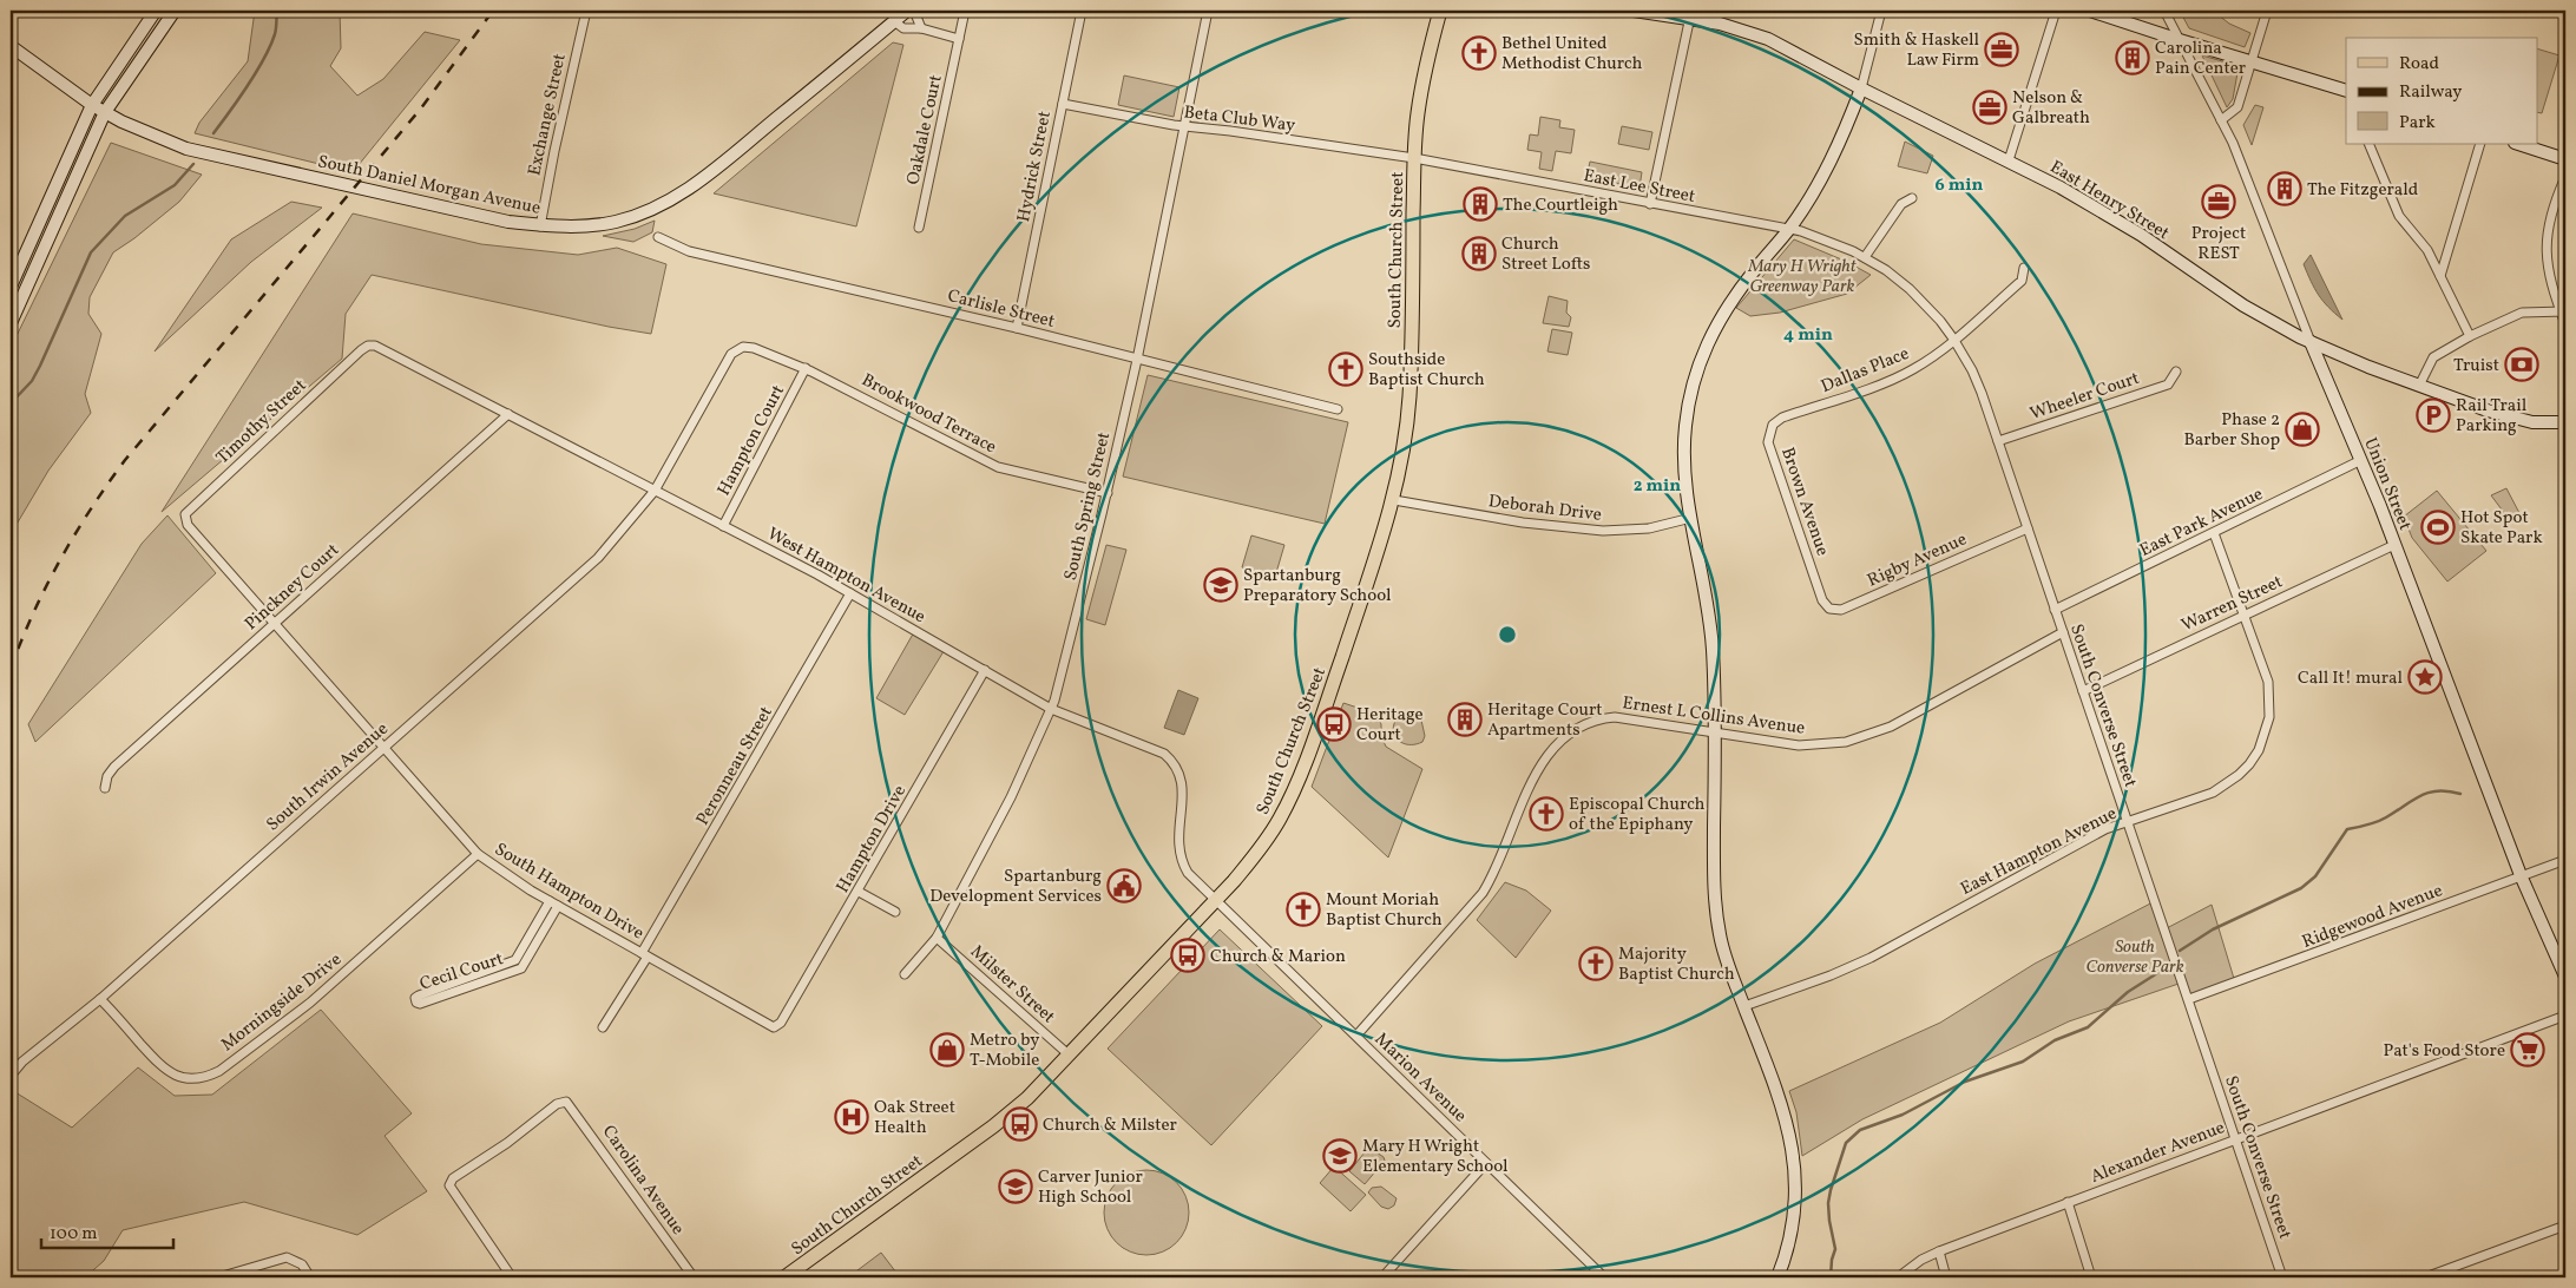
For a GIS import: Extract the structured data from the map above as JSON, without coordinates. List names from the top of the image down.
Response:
{
  "streets": {
    "main road": [
      "South Daniel Morgan Avenue",
      "East Henry Street",
      "South Church Street",
      "Union Street"
    ],
    "street": [
      "Exchange Street",
      "Beta Club Way",
      "Oakdale Court",
      "Hydrick Street",
      "East Lee Street",
      "Carlisle Street",
      "Dallas Place",
      "Wheeler Court",
      "Brookwood Terrace",
      "Timothy Street",
      "Hampton Court",
      "Brown Avenue",
      "South Spring Street",
      "Deborah Drive",
      "East Park Avenue",
      "Rigby Avenue",
      "West Hampton Avenue",
      "Pinckney Court",
      "Warren Street",
      "South Converse Street",
      "Ernest L Collins Avenue",
      "Peronneau Street",
      "South Irwin Avenue",
      "Hampton Drive",
      "East Hampton Avenue",
      "South Hampton Drive",
      "Ridgewood Avenue",
      "Cecil Court",
      "Milster Street",
      "Morningside Drive",
      "Marion Avenue",
      "Alexander Avenue",
      "Carolina Avenue"
    ]
  },
  "crossings": [
    ["Exchange Street", "South Daniel Morgan Avenue"],
    ["Beta Club Way", "Hydrick Street"],
    ["Beta Club Way", "East Lee Street"],
    ["Beta Club Way", "South Church Street"],
    ["Beta Club Way", "South Spring Street"],
    ["Hydrick Street", "Carlisle Street"],
    ["East Lee Street", "South Church Street"],
    ["East Lee Street", "South Converse Street"],
    ["East Henry Street", "Union Street"],
    ["South Church Street", "Deborah Drive"],
    ["South Church Street", "West Hampton Avenue"],
    ["South Church Street", "Milster Street"],
    ["South Church Street", "Marion Avenue"],
    ["Carlisle Street", "South Spring Street"],
    ["Dallas Place", "Brown Avenue"],
    ["Dallas Place", "South Converse Street"],
    ["Wheeler Court", "South Converse Street"],
    ["Brookwood Terrace", "Hampton Court"],
    ["Brookwood Terrace", "South Spring Street"],
    ["Brookwood Terrace", "South Irwin Avenue"],
    ["Timothy Street", "West Hampton Avenue"],
    ["Timothy Street", "South Hampton Drive"],
    ["Hampton Court", "West Hampton Avenue"],
    ["Union Street", "East Park Avenue"],
    ["Union Street", "Warren Street"],
    ["Union Street", "Ridgewood Avenue"],
    ["Brown Avenue", "Rigby Avenue"],
    ["South Spring Street", "West Hampton Avenue"],
    ["South Spring Street", "Milster Street"],
    ["East Park Avenue", "South Converse Street"],
    ["East Park Avenue", "East Hampton Avenue"],
    ["Rigby Avenue", "South Converse Street"],
    ["West Hampton Avenue", "Pinckney Court"],
    ["West Hampton Avenue", "Peronneau Street"],
    ["West Hampton Avenue", "South Irwin Avenue"],
    ["West Hampton Avenue", "Hampton Drive"],
    ["West Hampton Avenue", "Marion Avenue"],
    ["Pinckney Court", "South Hampton Drive"],
    ["Warren Street", "South Converse Street"],
    ["Warren Street", "East Hampton Avenue"],
    ["South Converse Street", "Ernest L Collins Avenue"],
    ["South Converse Street", "East Hampton Avenue"],
    ["South Converse Street", "Ridgewood Avenue"],
    ["South Converse Street", "Alexander Avenue"],
    ["Ernest L Collins Avenue", "Marion Avenue"],
    ["Peronneau Street", "South Hampton Drive"],
    ["South Irwin Avenue", "South Hampton Drive"],
    ["South Irwin Avenue", "Morningside Drive"],
    ["Hampton Drive", "South Hampton Drive"],
    ["South Hampton Drive", "Cecil Court"],
    ["South Hampton Drive", "Morningside Drive"]
  ],
  "parks": ["Mary H Wright Greenway Park", "South Converse Park"],
  "places": {
    "office": ["Smith & Haskell Law Firm", "Nelson & Galbreath", "Project REST"],
    "church": [
      "Bethel United Methodist Church",
      "Southside Baptist Church",
      "Episcopal Church of the Epiphany",
      "Mount Moriah Baptist Church",
      "Majority Baptist Church"
    ],
    "building": [
      "Carolina Pain Center",
      "The Fitzgerald",
      "The Courtleigh",
      "Church Street Lofts",
      "Heritage Court Apartments"
    ],
    "bank": ["Truist"],
    "parking": ["Rail Trail Parking"],
    "shop": ["Phase 2 Barber Shop", "Metro by T-Mobile"],
    "sports": ["Hot Spot Skate Park"],
    "school or university": ["Spartanburg Preparatory School", "Mary H Wright Elementary School", "Carver Junior High School"],
    "place": ["Call It! mural"],
    "bus stop": ["Heritage Court", "Church & Marion", "Church & Milster"],
    "public building": ["Spartanburg Development Services"],
    "supermarket": ["Pat's Food Store"],
    "hospital": ["Oak Street Health"]
  },
  "legend": ["Road", "Railway", "Park"],
  "scale_bar": "100 m",
  "rings": ["6 min", "4 min", "2 min"]
}
